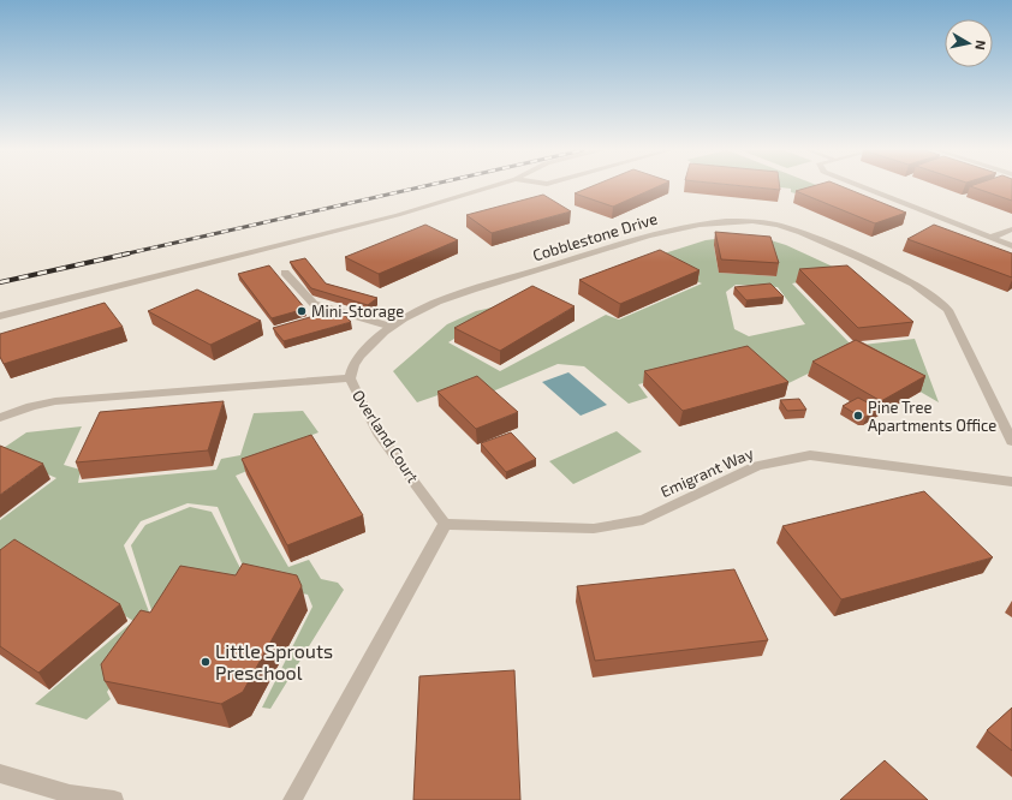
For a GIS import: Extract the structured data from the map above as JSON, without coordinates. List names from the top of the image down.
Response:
{
  "streets": {
    "street": ["Cobblestone Drive", "Overland Court", "Emigrant Way"]
  },
  "crossings": [
    ["Cobblestone Drive", "Overland Court"],
    ["Overland Court", "Emigrant Way"]
  ],
  "places": ["Mini-Storage", "Pine Tree Apartments Office", "Little Sprouts Preschool"],
  "north": "right"
}
